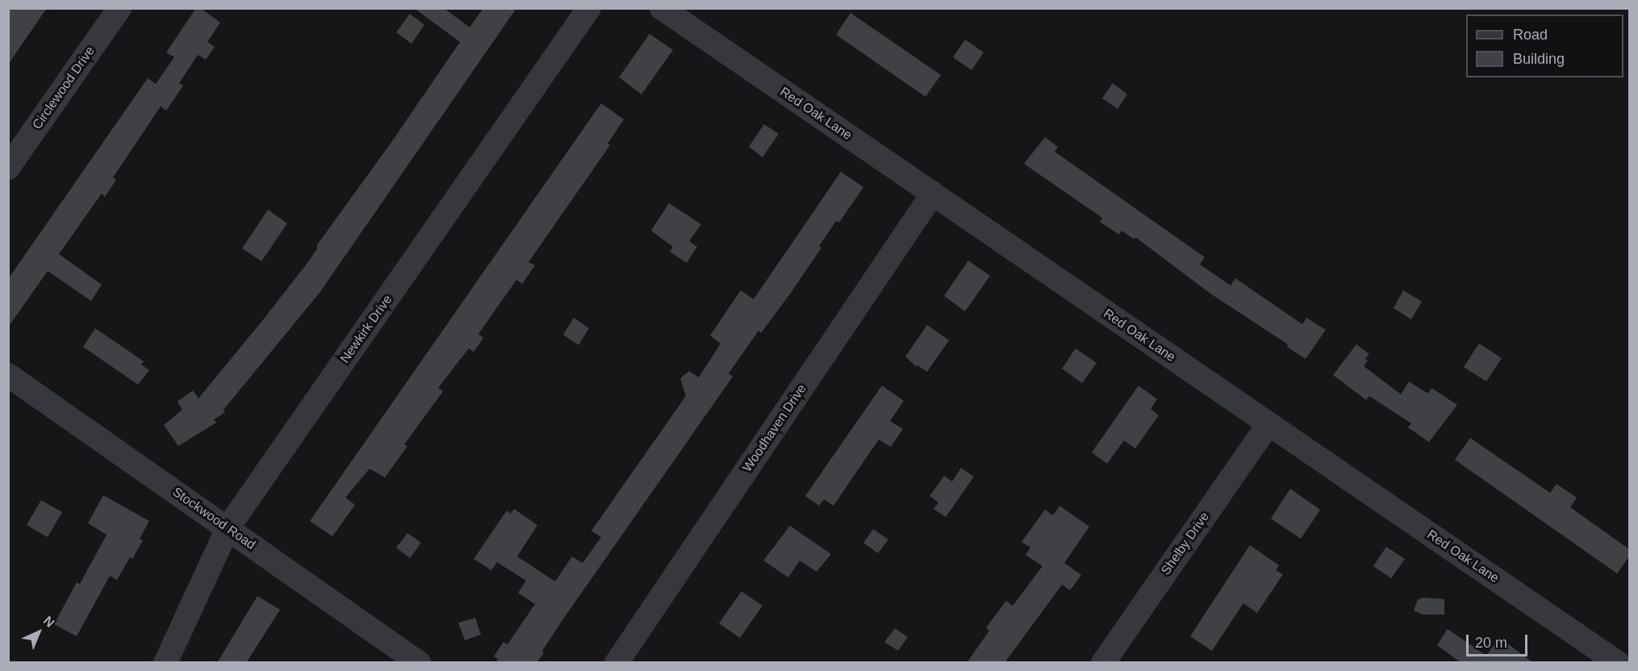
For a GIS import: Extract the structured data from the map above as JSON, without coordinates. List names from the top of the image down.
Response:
{
  "streets": {
    "street": [
      "Circlewood Drive",
      "Red Oak Lane",
      "Newkirk Drive",
      "Woodhaven Drive",
      "Stockwood Road",
      "Shelby Drive"
    ]
  },
  "crossings": [
    ["Red Oak Lane", "Woodhaven Drive"],
    ["Red Oak Lane", "Shelby Drive"],
    ["Newkirk Drive", "Stockwood Road"]
  ],
  "legend": ["Road", "Building"],
  "scale_bar": "20 m",
  "north": "top right"
}
